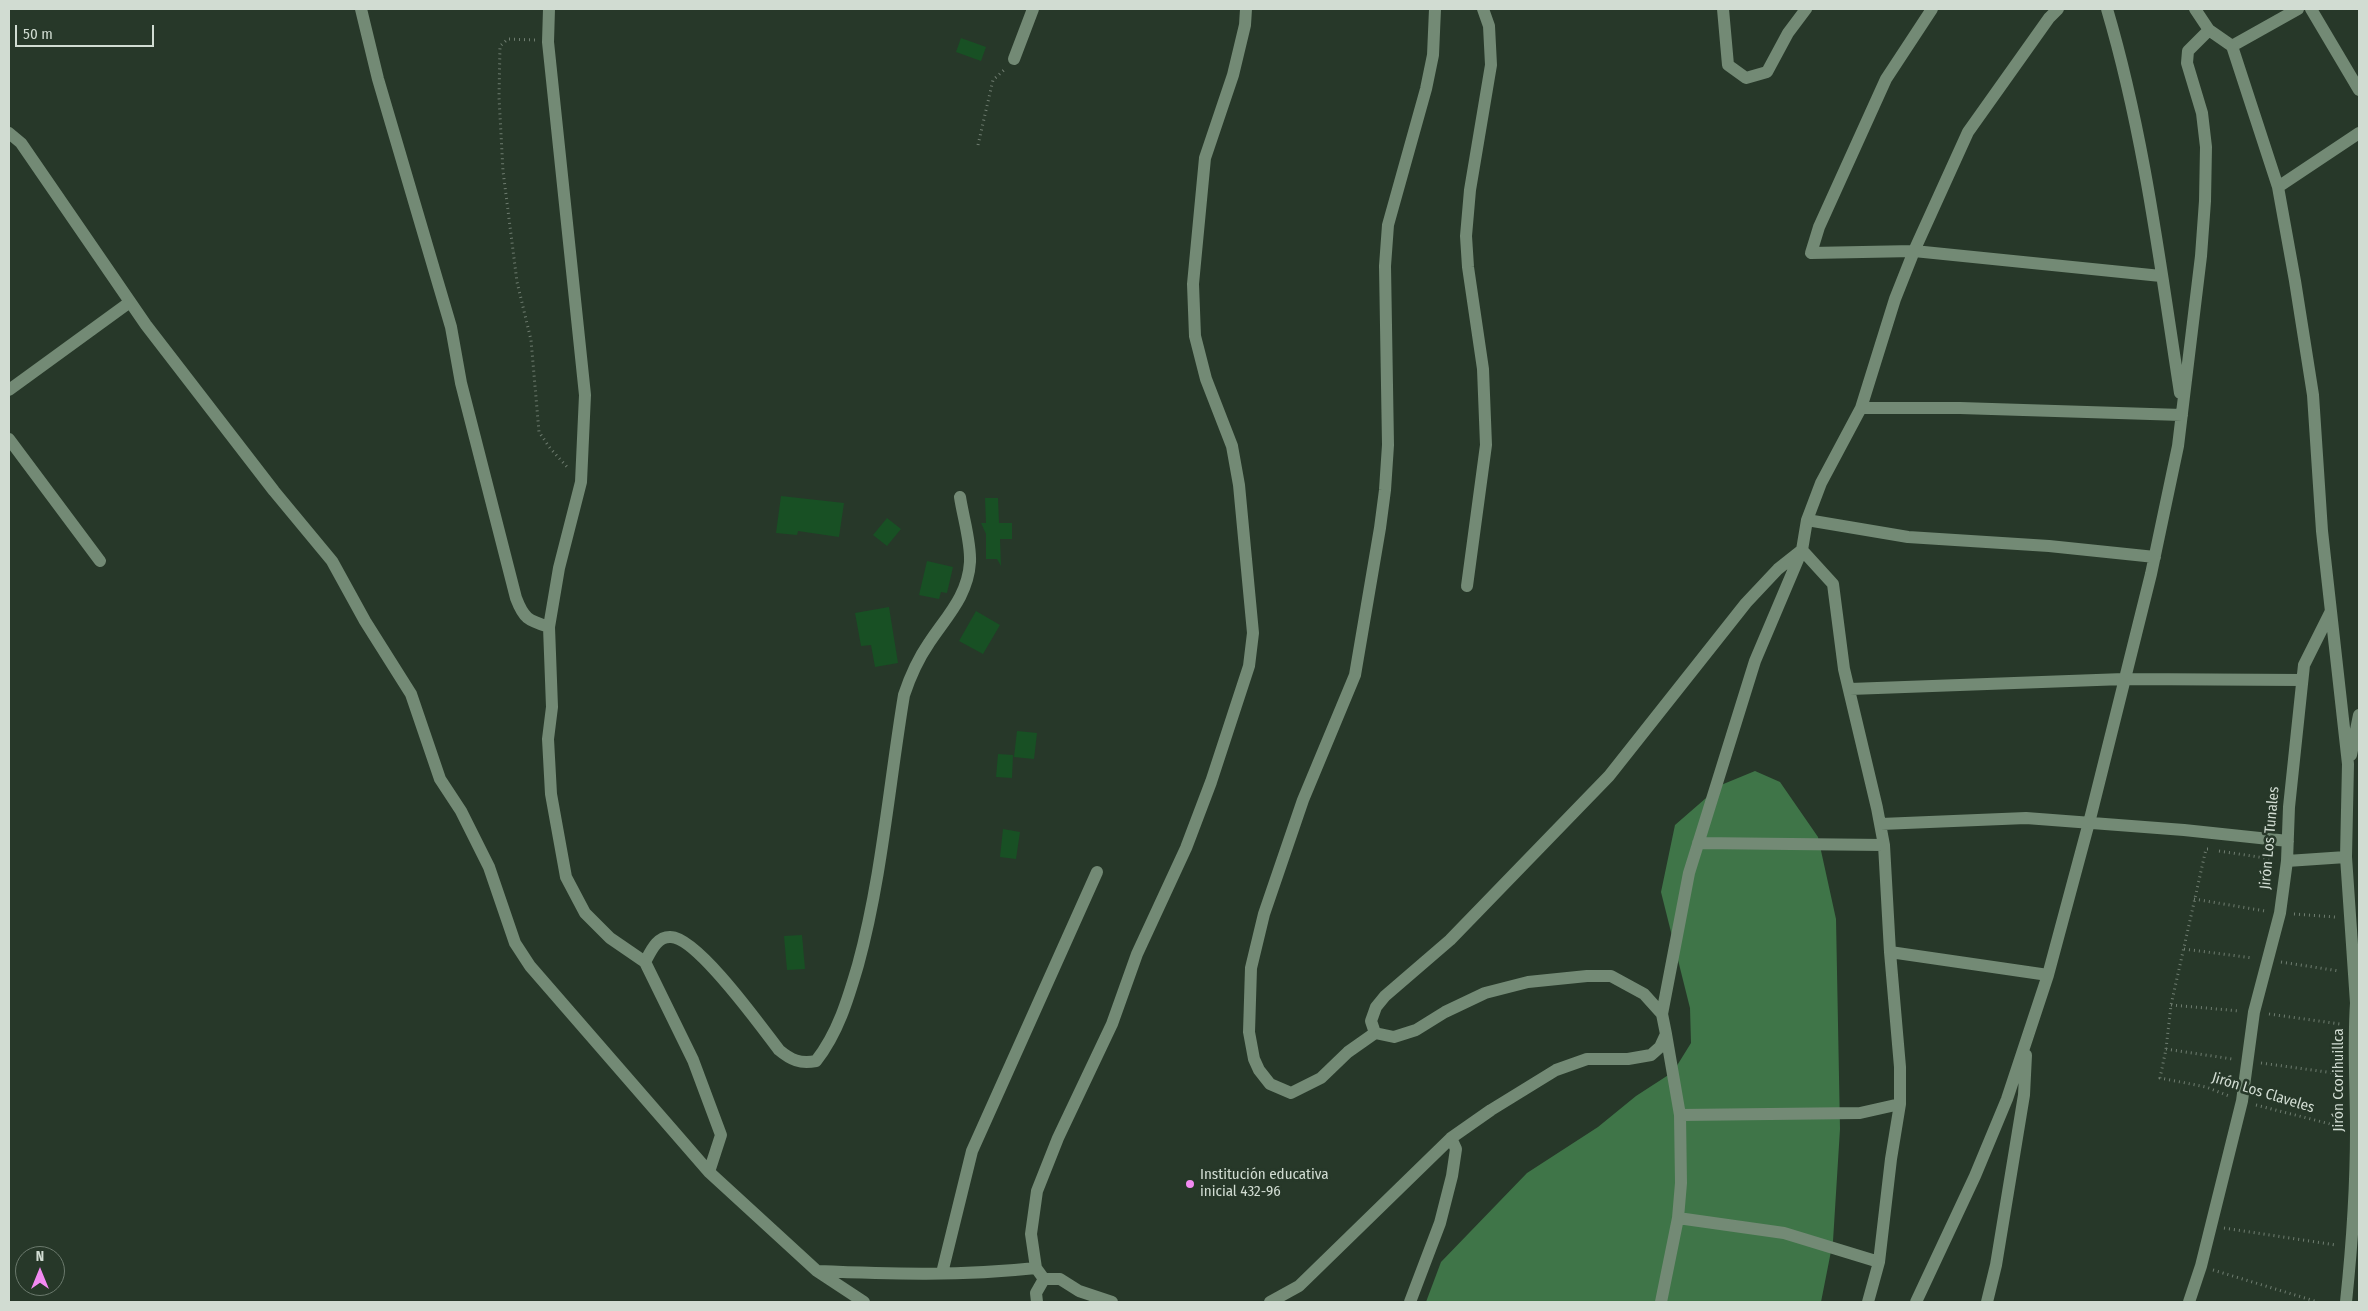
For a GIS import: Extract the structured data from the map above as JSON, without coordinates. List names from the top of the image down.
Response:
{
  "streets": {
    "street": ["Jirón Los Tunales", "Jirón Ccorihuillca"],
    "path": ["Jirón Los Claveles"]
  },
  "crossings": [
    ["Jirón Los Tunales", "Jirón Los Claveles"],
    ["Jirón Ccorihuillca", "Jirón Los Claveles"]
  ],
  "places": ["Institución educativa inicial 432-96"],
  "scale_bar": "50 m",
  "north": "top"
}
